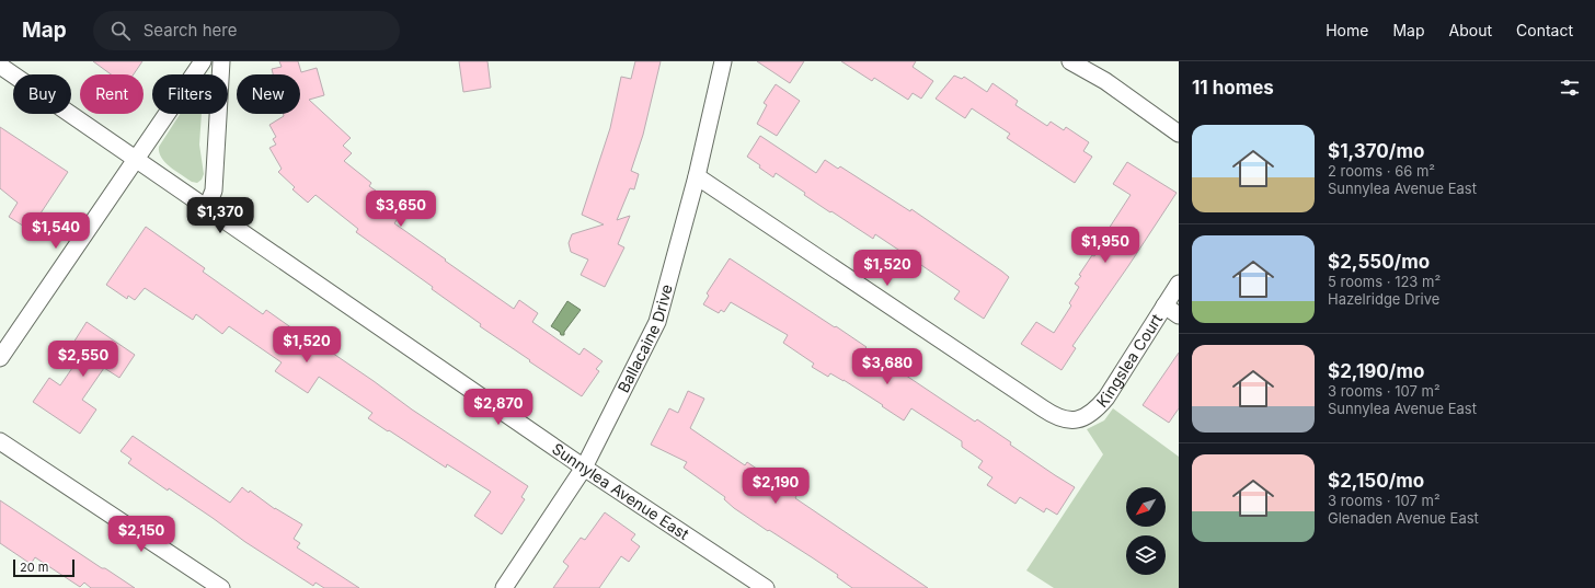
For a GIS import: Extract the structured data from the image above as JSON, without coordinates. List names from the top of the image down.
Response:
{
  "streets": {
    "street": ["Ballacaine Drive", "Kingslea Court", "Sunnylea Avenue East"]
  },
  "crossings": [
    ["Ballacaine Drive", "Kingslea Court"],
    ["Ballacaine Drive", "Sunnylea Avenue East"]
  ],
  "scale_bar": "20 m",
  "north": "bottom left",
  "page": {
    "header": "Map",
    "search": "Search here",
    "nav": [
      "Home",
      "Map",
      "About",
      "Contact"
    ],
    "heading": "11 homes",
    "chip": [
      "Buy",
      "Rent",
      "Filters",
      "New"
    ],
    "list": [
      {
        "name": "$1,370/mo",
        "note": "2 rooms · 66 m² · Sunnylea Avenue East"
      },
      {
        "name": "$2,550/mo",
        "note": "5 rooms · 123 m² · Hazelridge Drive"
      },
      {
        "name": "$2,190/mo",
        "note": "3 rooms · 107 m² · Sunnylea Avenue East"
      },
      {
        "name": "$2,150/mo",
        "note": "3 rooms · 107 m² · Glenaden Avenue East"
      }
    ],
    "price": [
      "$3,650",
      "$1,370",
      "$1,540",
      "$1,950",
      "$1,520",
      "$1,520",
      "$2,550",
      "$3,680",
      "$2,870",
      "$2,190",
      "$2,150"
    ],
    "scale": "20 m"
  }
}
